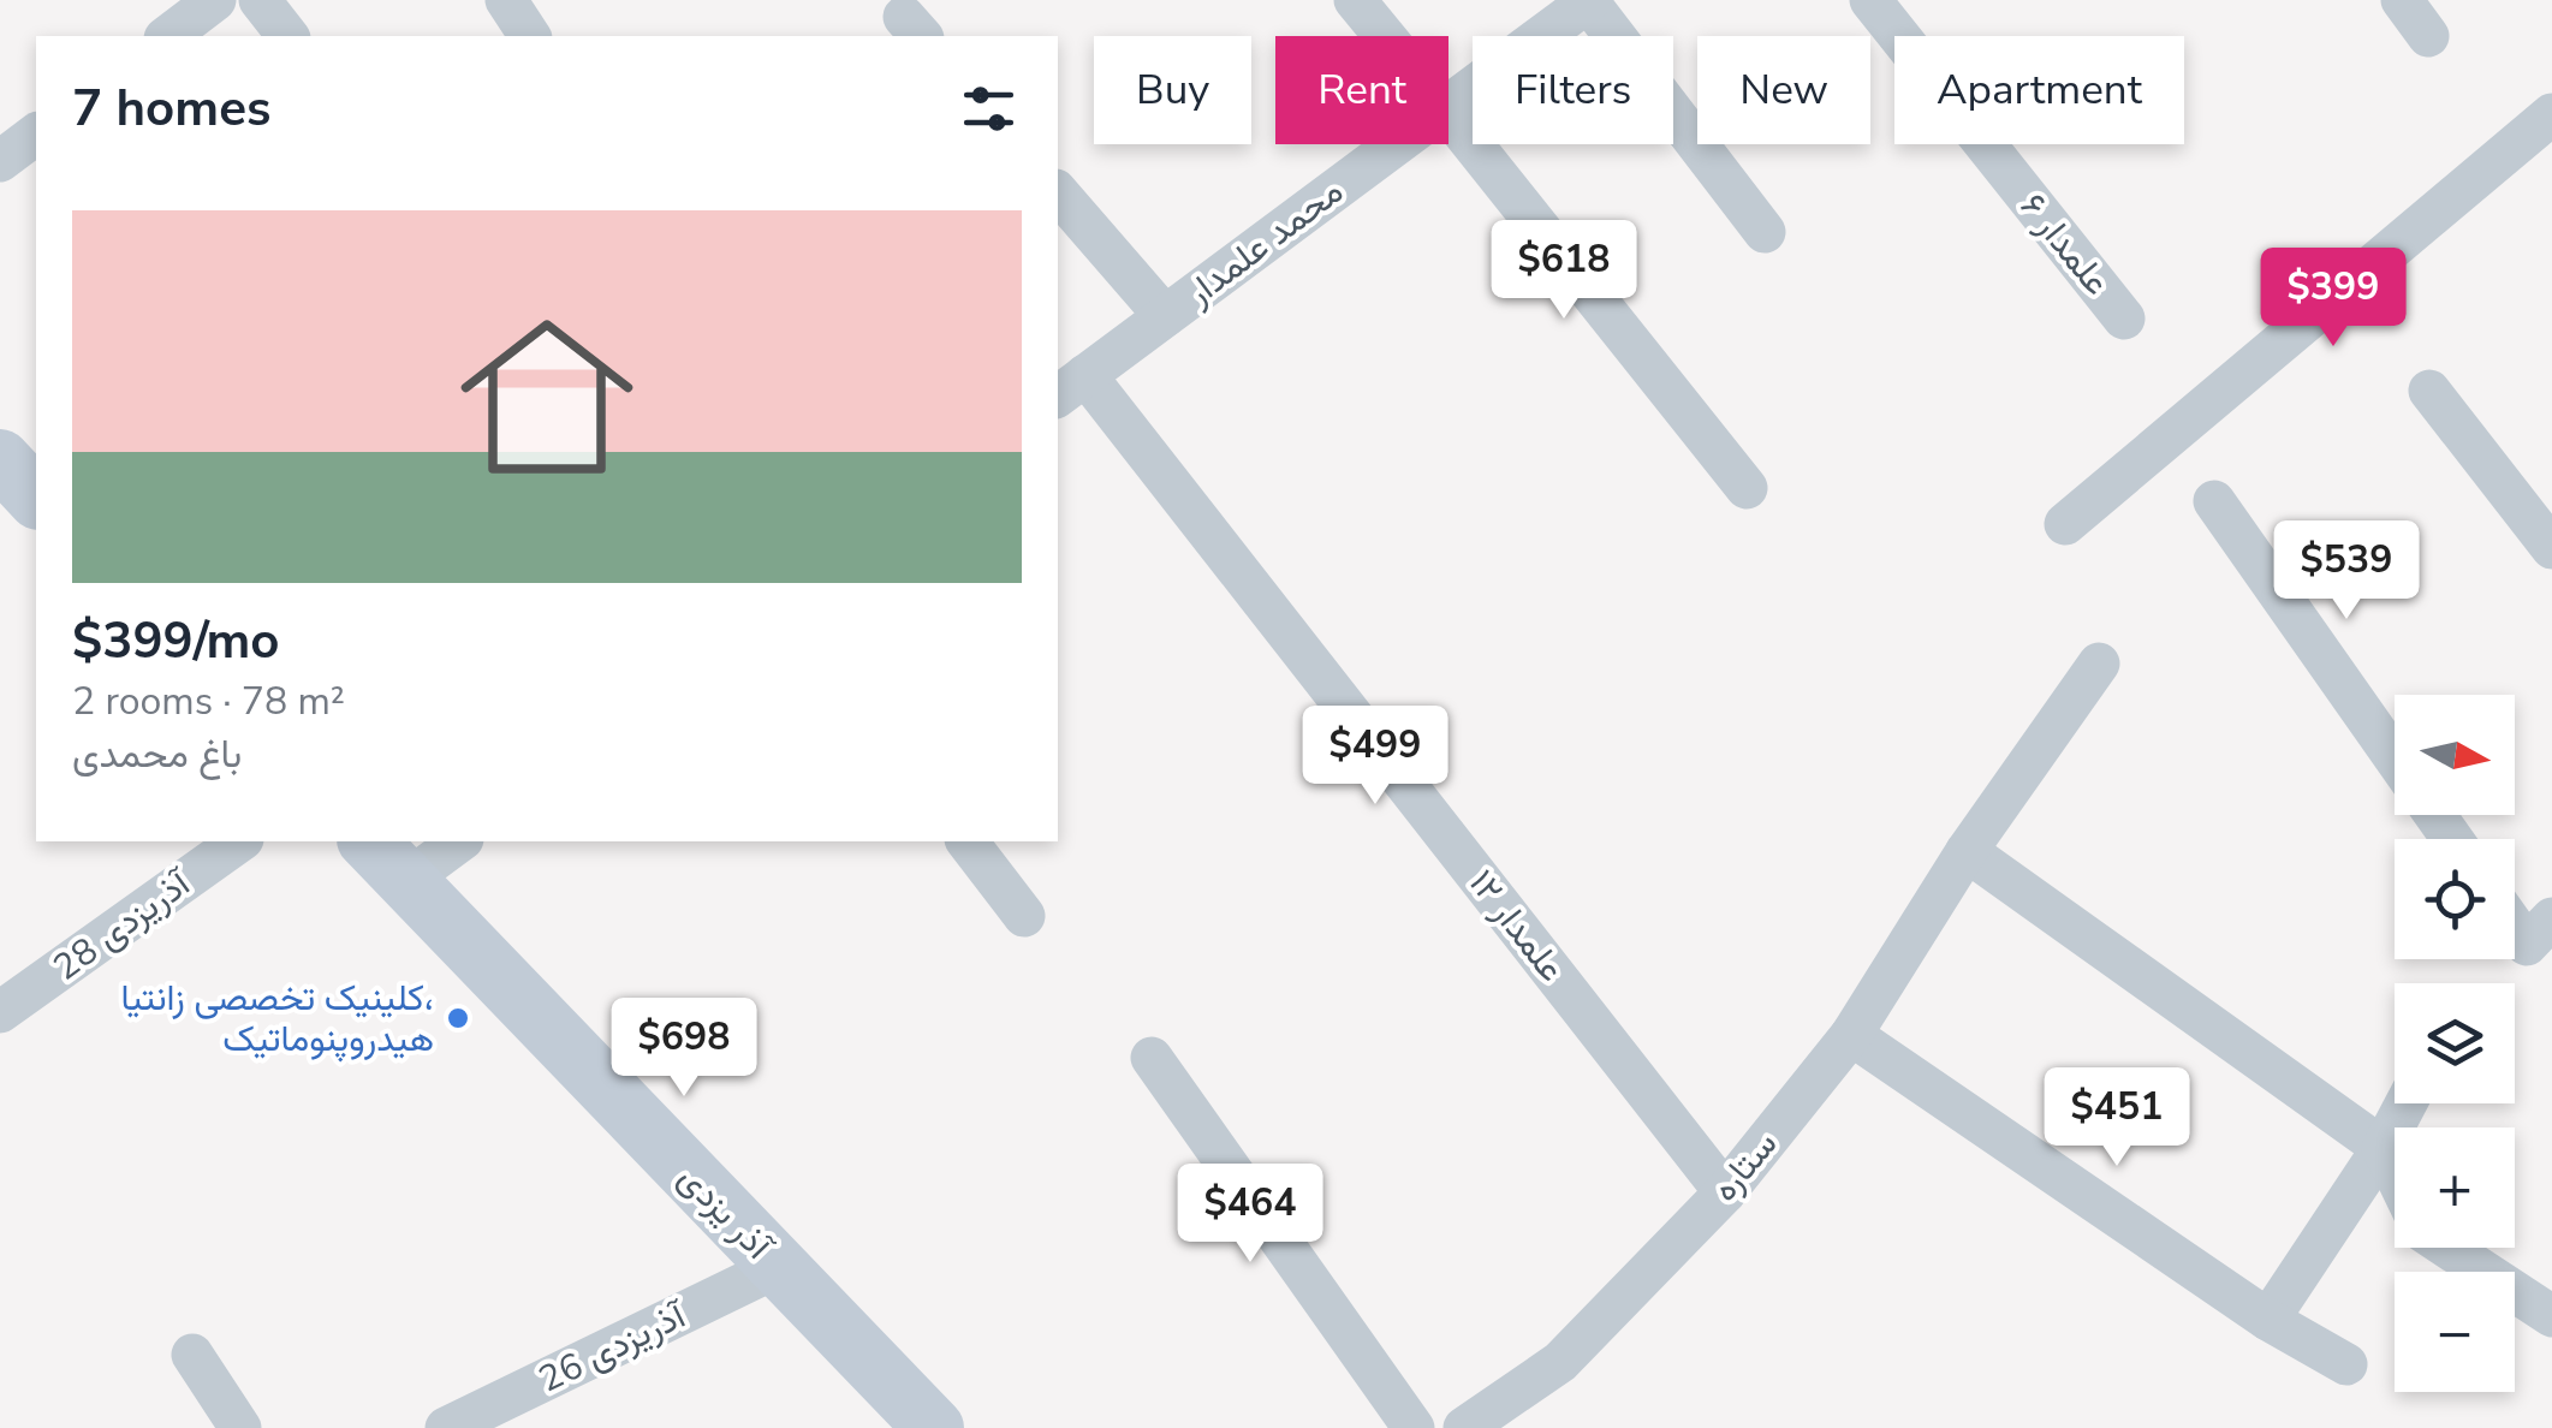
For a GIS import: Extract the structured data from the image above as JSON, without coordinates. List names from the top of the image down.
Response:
{
  "streets": {
    "street": [
      "محمد علمدار",
      "علمدار ۶",
      "آذریزدی 28",
      "علمدار ۱۲",
      "ستاره",
      "آذر یزدی",
      "آذریزدی 26"
    ]
  },
  "crossings": [
    ["محمد علمدار", "علمدار ۱۲"],
    ["علمدار ۱۲", "ستاره"],
    ["آذر یزدی", "آذریزدی 26"]
  ],
  "places": ["کلینیک تخصصی زانتیا، هیدروپنوماتیک"],
  "north": "right",
  "page": {
    "chip": [
      "Buy",
      "Rent",
      "Filters",
      "New",
      "Apartment"
    ],
    "heading": "7 homes",
    "list": [
      {
        "name": "$399/mo",
        "note": "2 rooms · 78 m² · باغ محمدی"
      }
    ],
    "price": [
      "$618",
      "$399",
      "$539",
      "$499",
      "$698",
      "$451",
      "$464"
    ],
    "map_buttons": ["+", "−"]
  }
}
